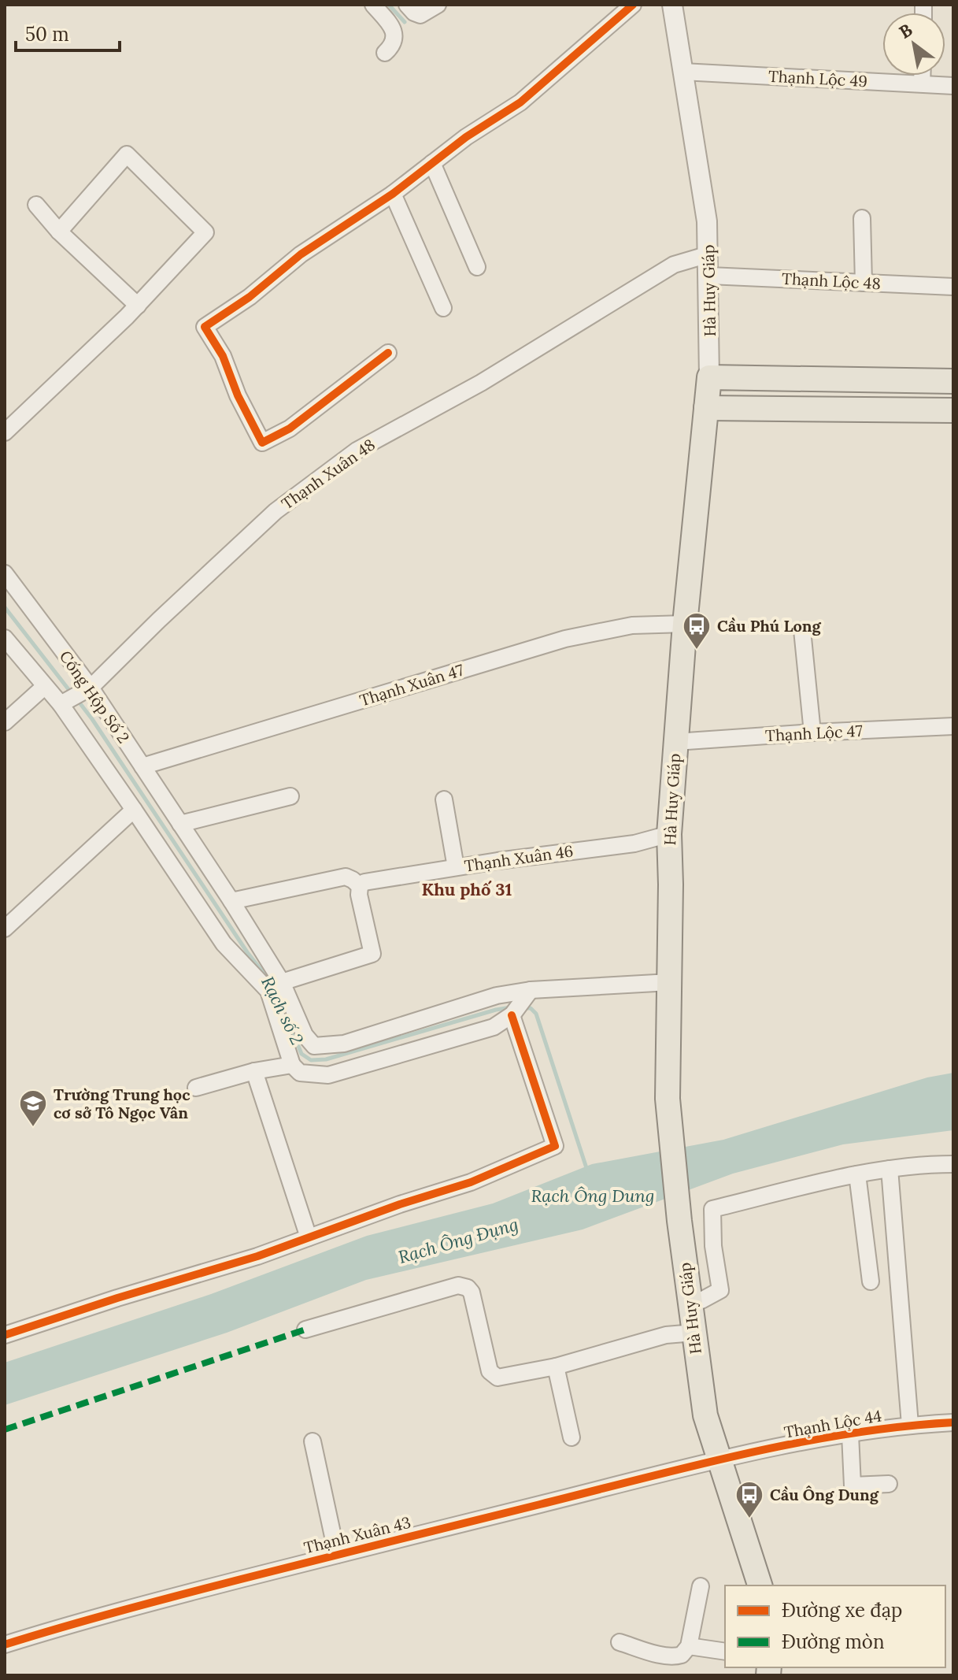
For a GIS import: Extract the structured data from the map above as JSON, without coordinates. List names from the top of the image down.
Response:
{
  "streets": {
    "main road": ["Hà Huy Giáp"],
    "street": [
      "Thạnh Lộc 49",
      "Thạnh Lộc 48",
      "Thạnh Xuân 48",
      "Thạnh Xuân 47",
      "Cống Hộp Số 2",
      "Thạnh Lộc 47",
      "Thạnh Xuân 46",
      "Thạnh Lộc 44",
      "Thạnh Xuân 43"
    ]
  },
  "crossings": [
    ["Thạnh Lộc 49", "Hà Huy Giáp"],
    ["Thạnh Lộc 48", "Hà Huy Giáp"],
    ["Hà Huy Giáp", "Thạnh Xuân 48"],
    ["Hà Huy Giáp", "Thạnh Xuân 47"],
    ["Hà Huy Giáp", "Thạnh Lộc 47"],
    ["Hà Huy Giáp", "Thạnh Xuân 46"],
    ["Hà Huy Giáp", "Thạnh Lộc 44"],
    ["Hà Huy Giáp", "Thạnh Xuân 43"],
    ["Thạnh Xuân 48", "Cống Hộp Số 2"],
    ["Thạnh Xuân 47", "Cống Hộp Số 2"],
    ["Thạnh Lộc 44", "Thạnh Xuân 43"]
  ],
  "districts": ["Khu phố 31"],
  "water": ["Rạch số 2", "Rạch Ông Dung", "Rạch Ông Đụng"],
  "places": {
    "bus stop": ["Cầu Phú Long", "Cầu Ông Dung"],
    "school or university": ["Trường Trung học cơ sở Tô Ngọc Vân"]
  },
  "legend": ["Đường xe đạp", "Đường mòn"],
  "scale_bar": "50 m",
  "north": "top left"
}
